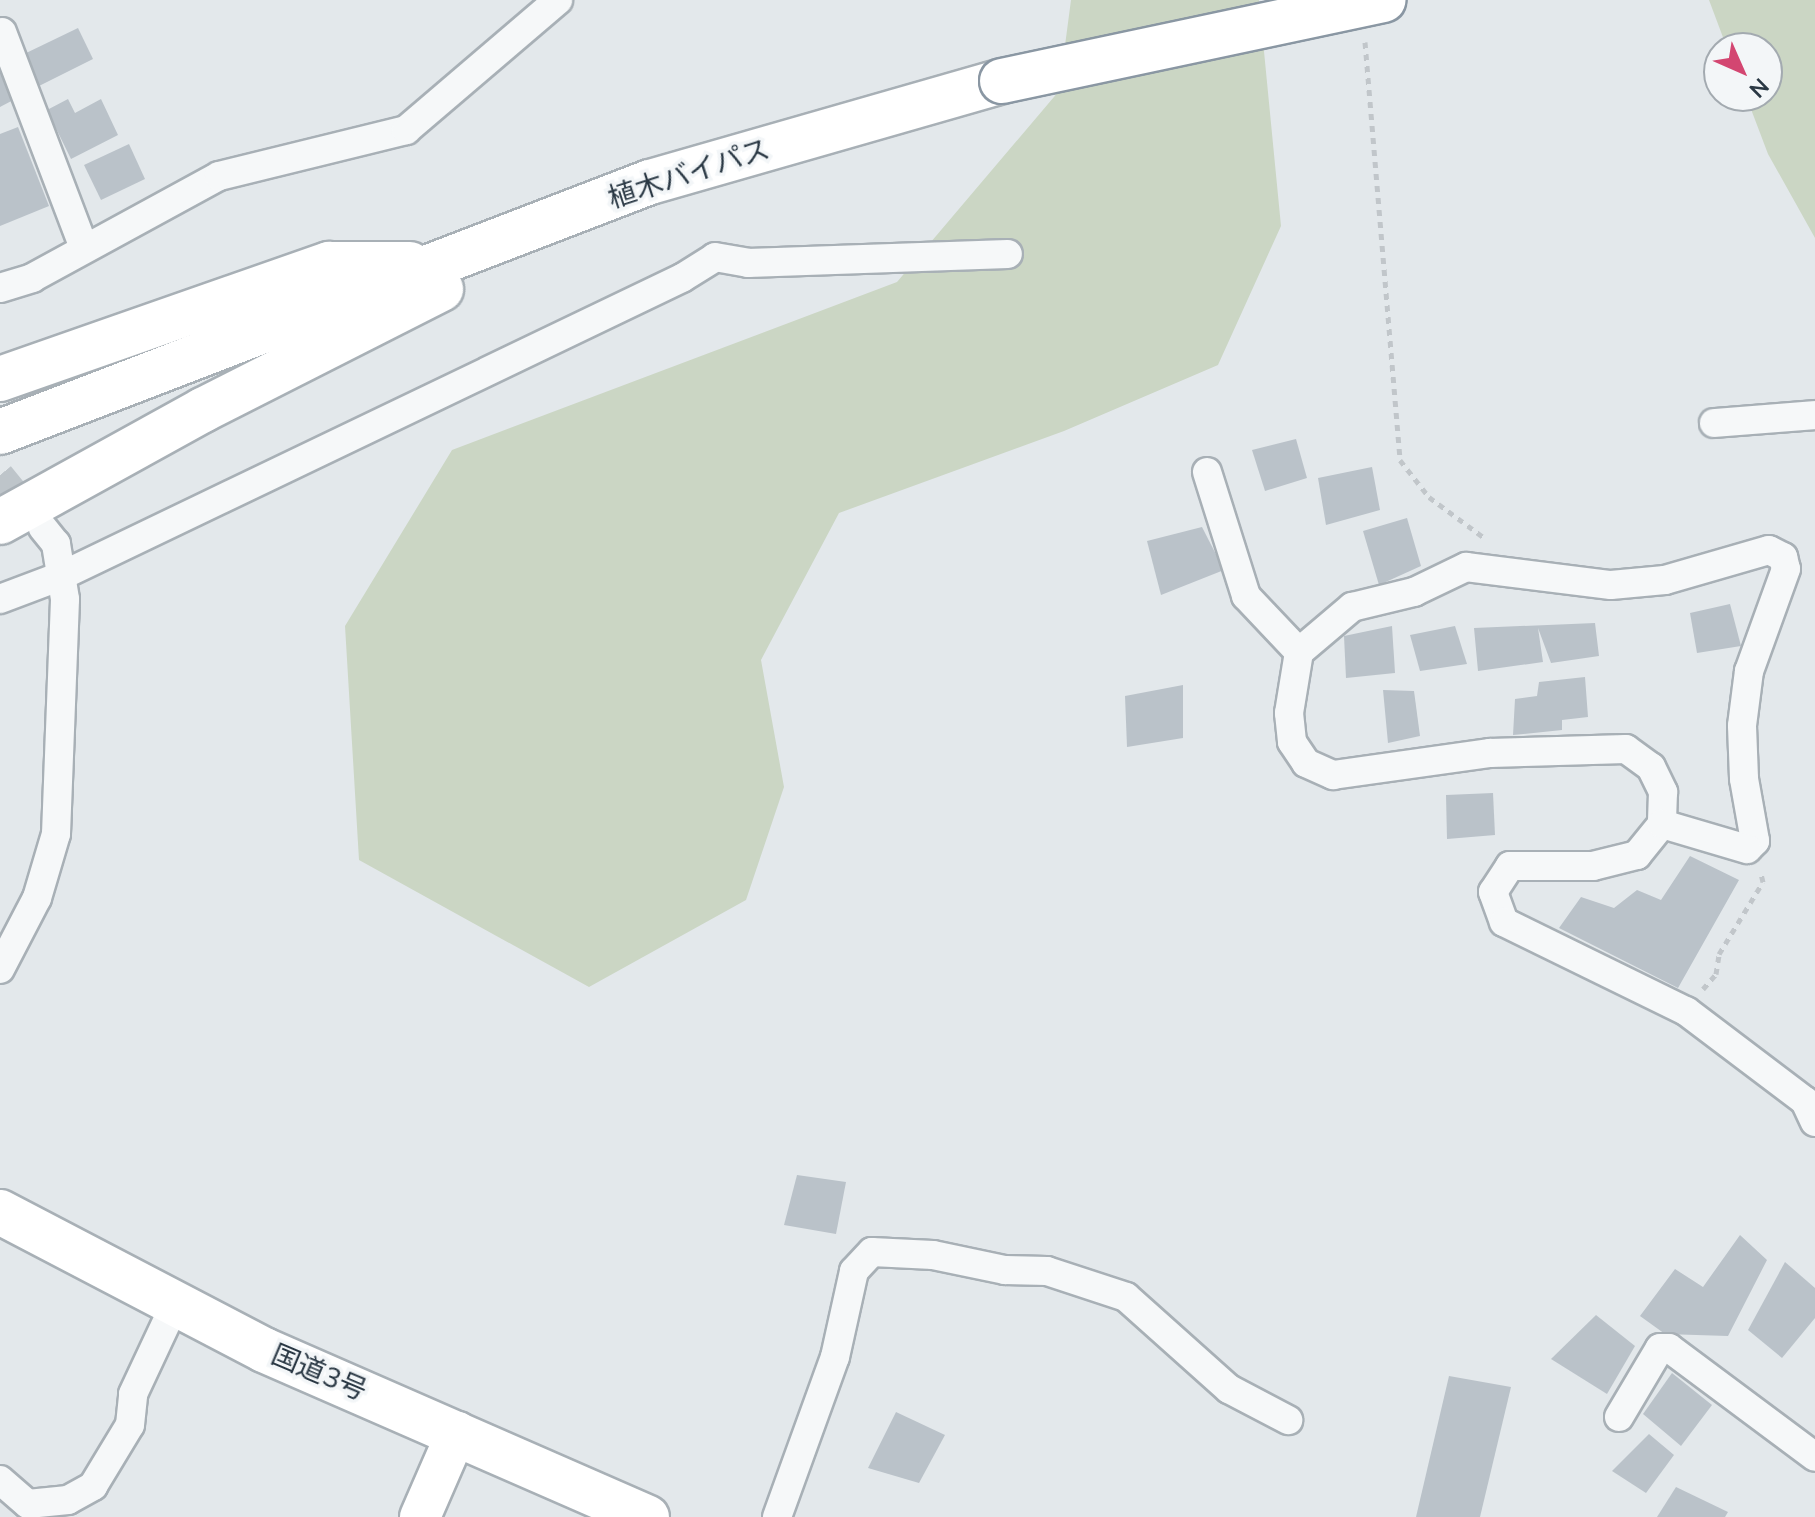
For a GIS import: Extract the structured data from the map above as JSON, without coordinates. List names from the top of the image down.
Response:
{
  "streets": {
    "highway": ["植木バイパス", "国道3号"]
  },
  "north": "bottom right"
}
